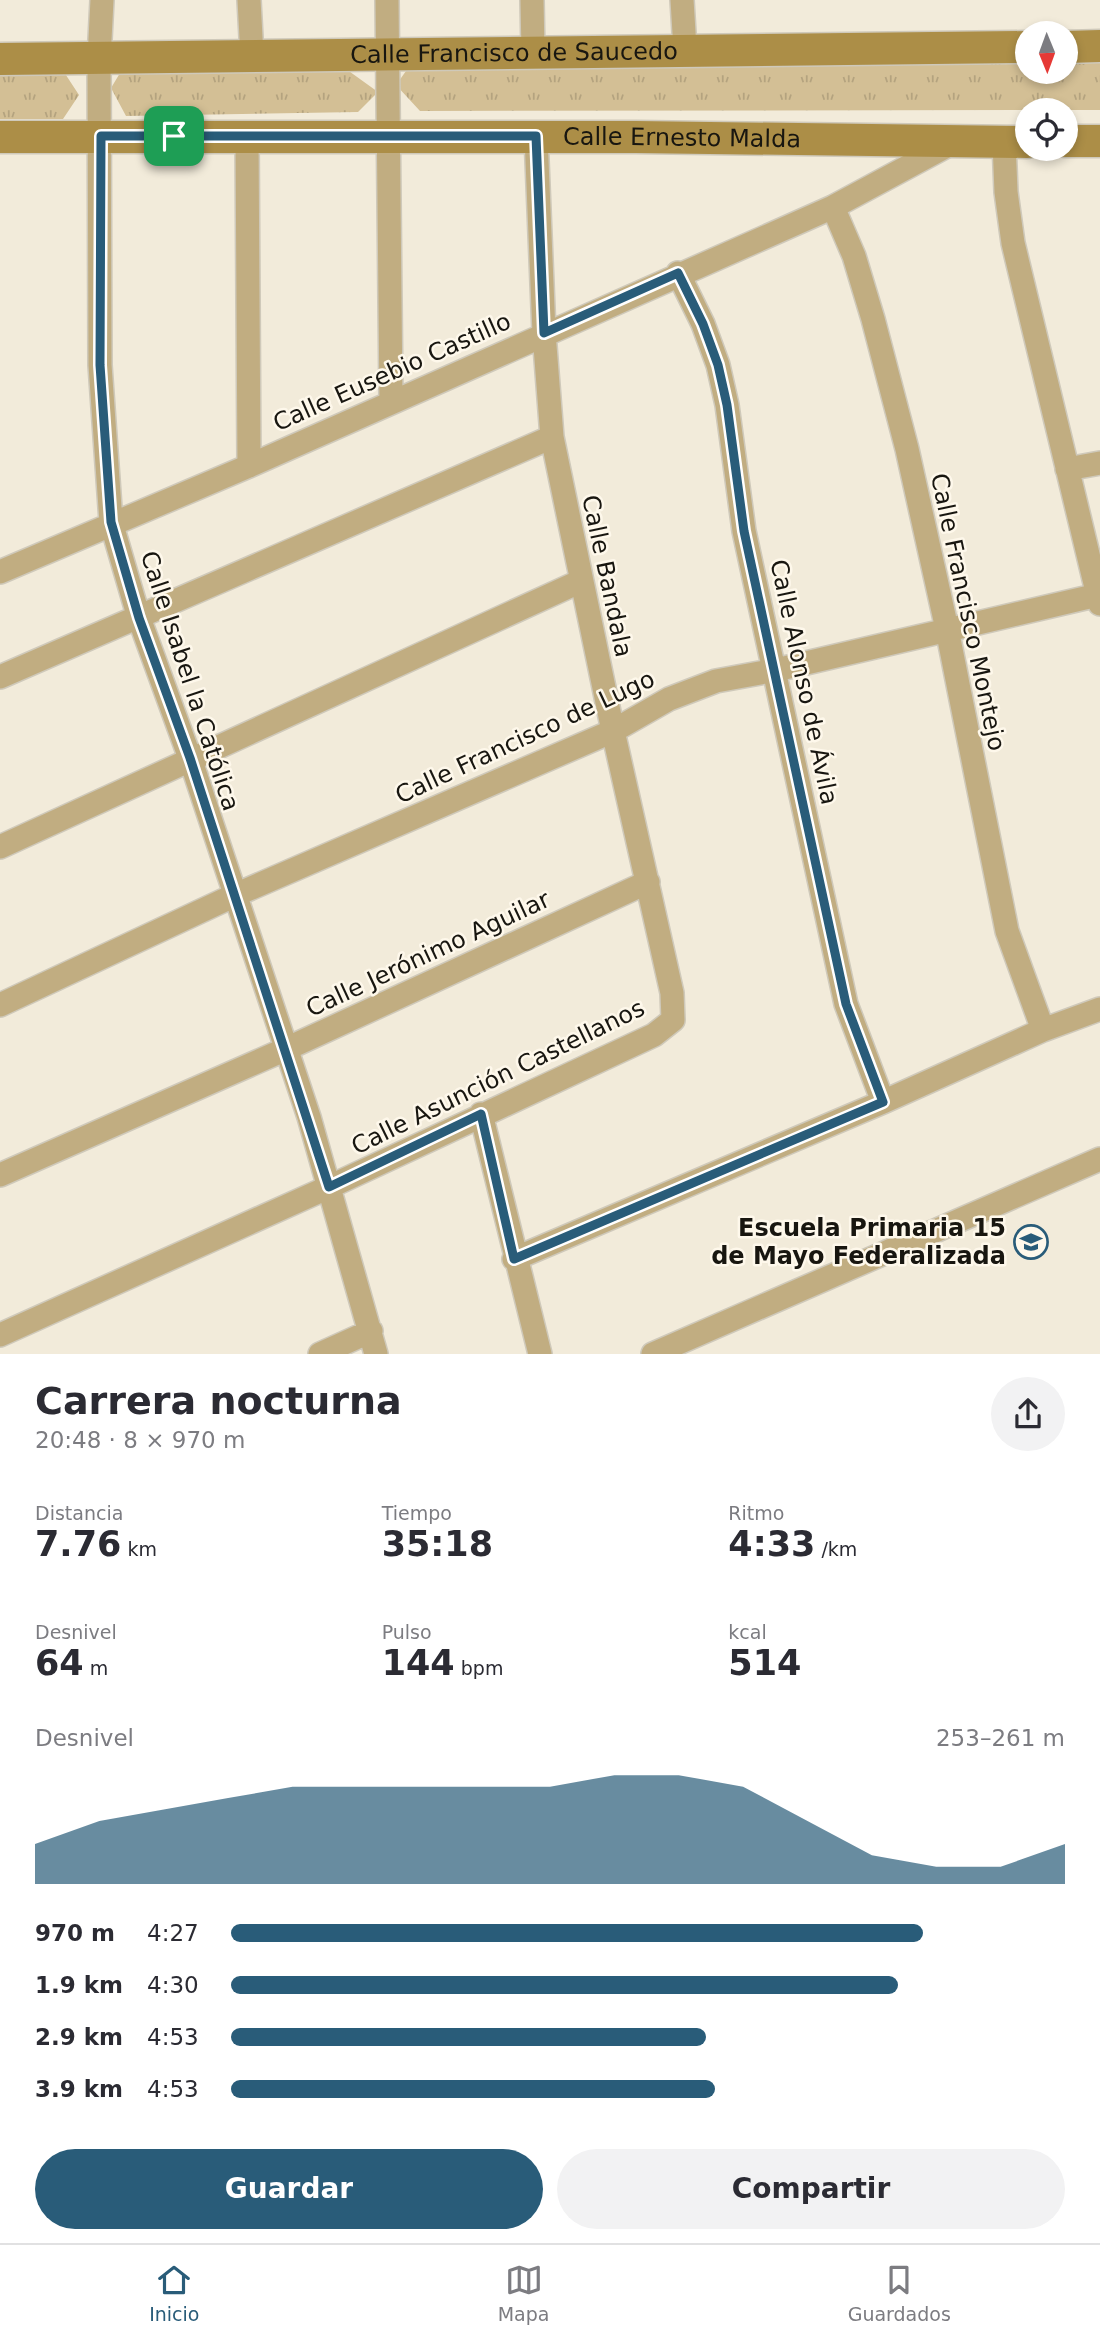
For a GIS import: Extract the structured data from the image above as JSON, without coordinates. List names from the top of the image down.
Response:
{
  "streets": {
    "main road": ["Calle Francisco de Saucedo", "Calle Ernesto Malda"],
    "street": [
      "Calle Eusebio Castillo",
      "Calle Bandala",
      "Calle Francisco Montejo",
      "Calle Isabel la Católica",
      "Calle Alonso de Ávila",
      "Calle Francisco de Lugo",
      "Calle Jerónimo Aguilar",
      "Calle Asunción Castellanos"
    ]
  },
  "crossings": [
    ["Calle Francisco de Saucedo", "Calle Isabel la Católica"],
    ["Calle Ernesto Malda", "Calle Eusebio Castillo"],
    ["Calle Ernesto Malda", "Calle Bandala"],
    ["Calle Ernesto Malda", "Calle Isabel la Católica"],
    ["Calle Eusebio Castillo", "Calle Bandala"],
    ["Calle Eusebio Castillo", "Calle Francisco Montejo"],
    ["Calle Eusebio Castillo", "Calle Isabel la Católica"],
    ["Calle Eusebio Castillo", "Calle Alonso de Ávila"],
    ["Calle Bandala", "Calle Francisco de Lugo"],
    ["Calle Bandala", "Calle Jerónimo Aguilar"],
    ["Calle Bandala", "Calle Asunción Castellanos"],
    ["Calle Francisco Montejo", "Calle Francisco de Lugo"],
    ["Calle Isabel la Católica", "Calle Francisco de Lugo"],
    ["Calle Isabel la Católica", "Calle Jerónimo Aguilar"],
    ["Calle Isabel la Católica", "Calle Asunción Castellanos"],
    ["Calle Alonso de Ávila", "Calle Francisco de Lugo"]
  ],
  "places": {
    "school or university": ["Escuela Primaria 15 de Mayo Federalizada"]
  },
  "north": "bottom",
  "page": {
    "heading": ["Carrera nocturna", "20:48 · 8 × 970 m"],
    "stats": [
      ["Distancia", "7.76 km"],
      ["Tiempo", "35:18"],
      ["Ritmo", "4:33 /km"],
      ["Desnivel", "64 m"],
      ["Pulso", "144 bpm"],
      ["kcal", "514"]
    ],
    "chart": ["Desnivel", "253–261 m"],
    "list": [
      {
        "name": "970 m",
        "note": "4:27"
      },
      {
        "name": "1.9 km",
        "note": "4:30"
      },
      {
        "name": "2.9 km",
        "note": "4:53"
      },
      {
        "name": "3.9 km",
        "note": "4:53"
      }
    ],
    "buttons": ["Guardar", "Compartir"],
    "tabs": ["Inicio", "Mapa", "Guardados"]
  }
}
